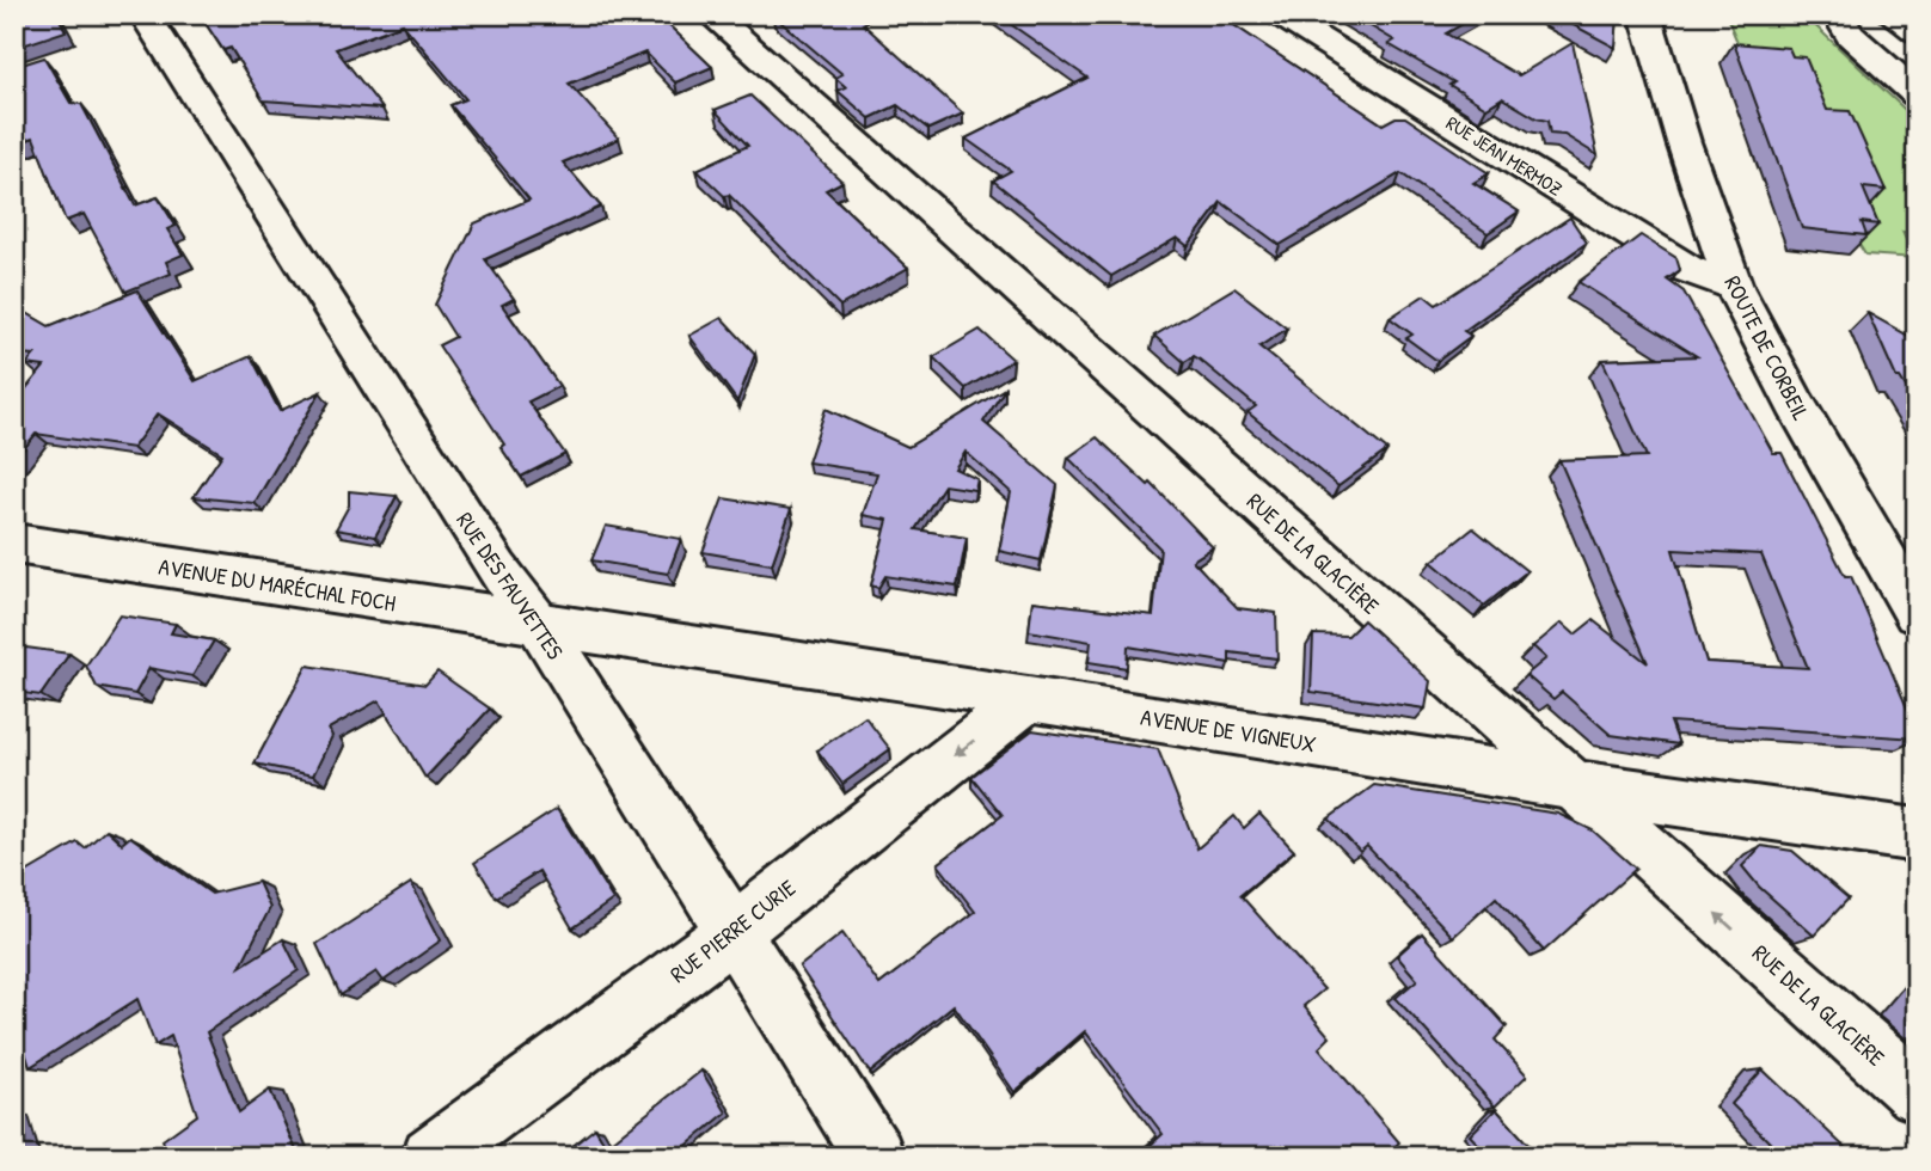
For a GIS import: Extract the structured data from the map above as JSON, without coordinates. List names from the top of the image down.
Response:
{
  "streets": {
    "street": [
      "RUE JEAN MERMOZ",
      "ROUTE DE CORBEIL",
      "RUE DE LA GLACIÈRE",
      "AVENUE DU MARÉCHAL FOCH",
      "RUE DES FAUVETTES",
      "AVENUE DE VIGNEUX",
      "RUE PIERRE CURIE"
    ]
  },
  "crossings": [
    ["RUE JEAN MERMOZ", "ROUTE DE CORBEIL"],
    ["RUE DE LA GLACIÈRE", "AVENUE DE VIGNEUX"],
    ["AVENUE DU MARÉCHAL FOCH", "RUE DES FAUVETTES"],
    ["AVENUE DU MARÉCHAL FOCH", "AVENUE DE VIGNEUX"],
    ["RUE DES FAUVETTES", "AVENUE DE VIGNEUX"],
    ["RUE DES FAUVETTES", "RUE PIERRE CURIE"],
    ["AVENUE DE VIGNEUX", "RUE PIERRE CURIE"]
  ],
  "one_way": ["RUE PIERRE CURIE"]
}
